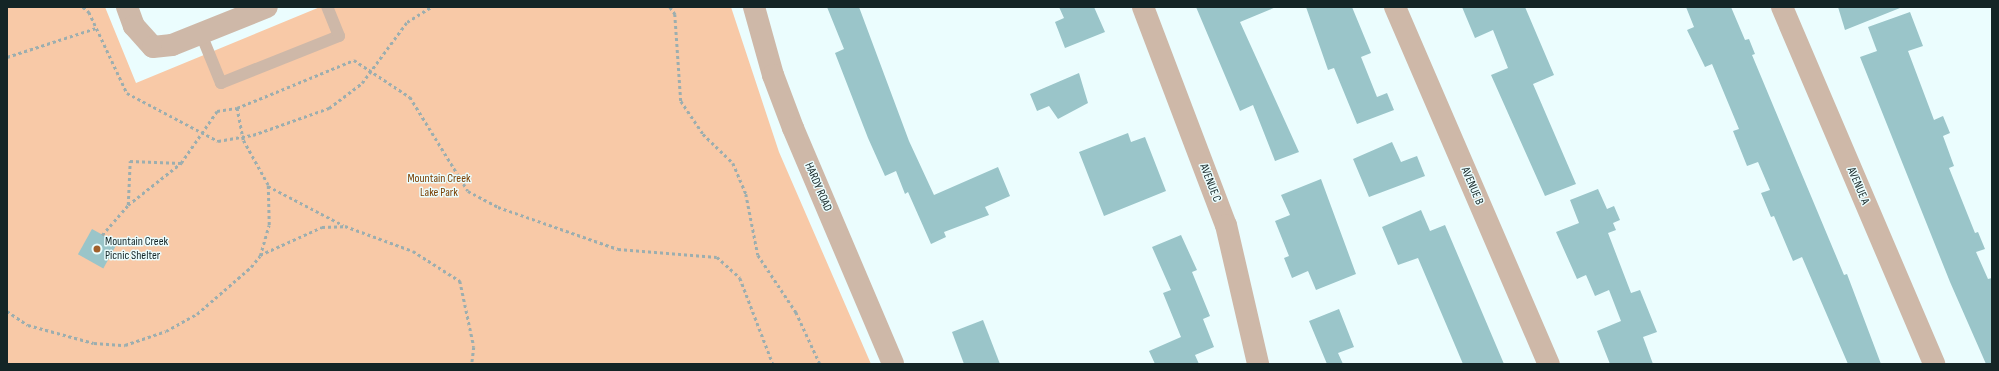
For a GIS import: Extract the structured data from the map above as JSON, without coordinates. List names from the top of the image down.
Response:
{
  "streets": {
    "street": [
      "AVENUE C",
      "AVENUE B",
      "AVENUE A",
      "HARDY ROAD"
    ]
  },
  "parks": ["Mountain Creek Lake Park"],
  "places": ["Mountain Creek Picnic Shelter"]
}
